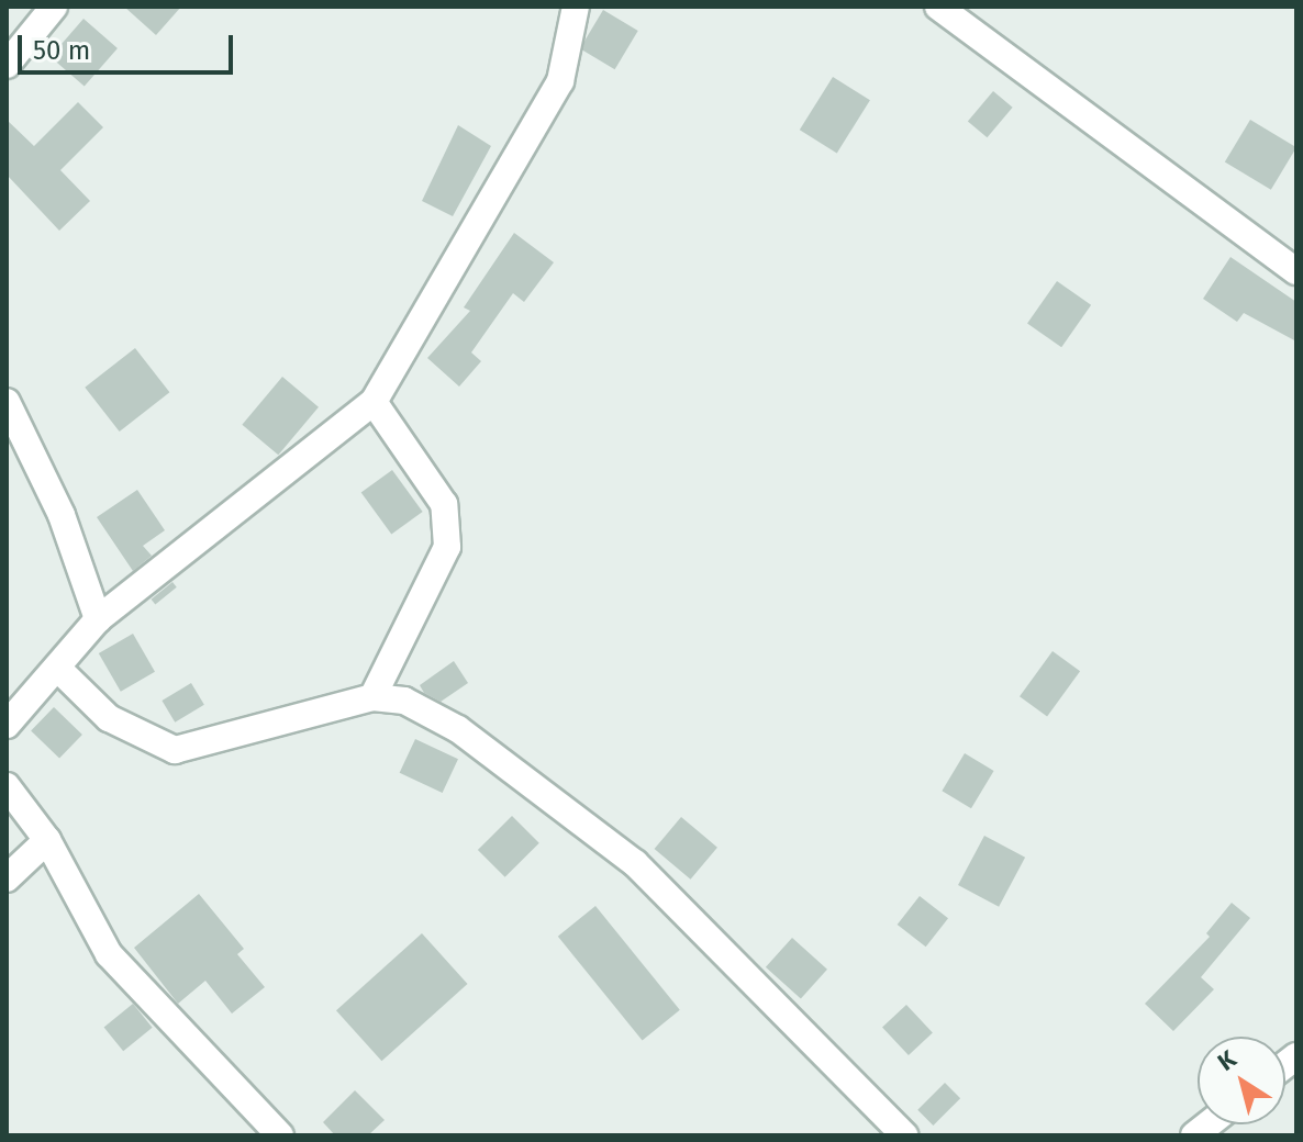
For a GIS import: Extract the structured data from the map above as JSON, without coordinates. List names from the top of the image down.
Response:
{
  "scale_bar": "50 m",
  "north": "top left"
}
